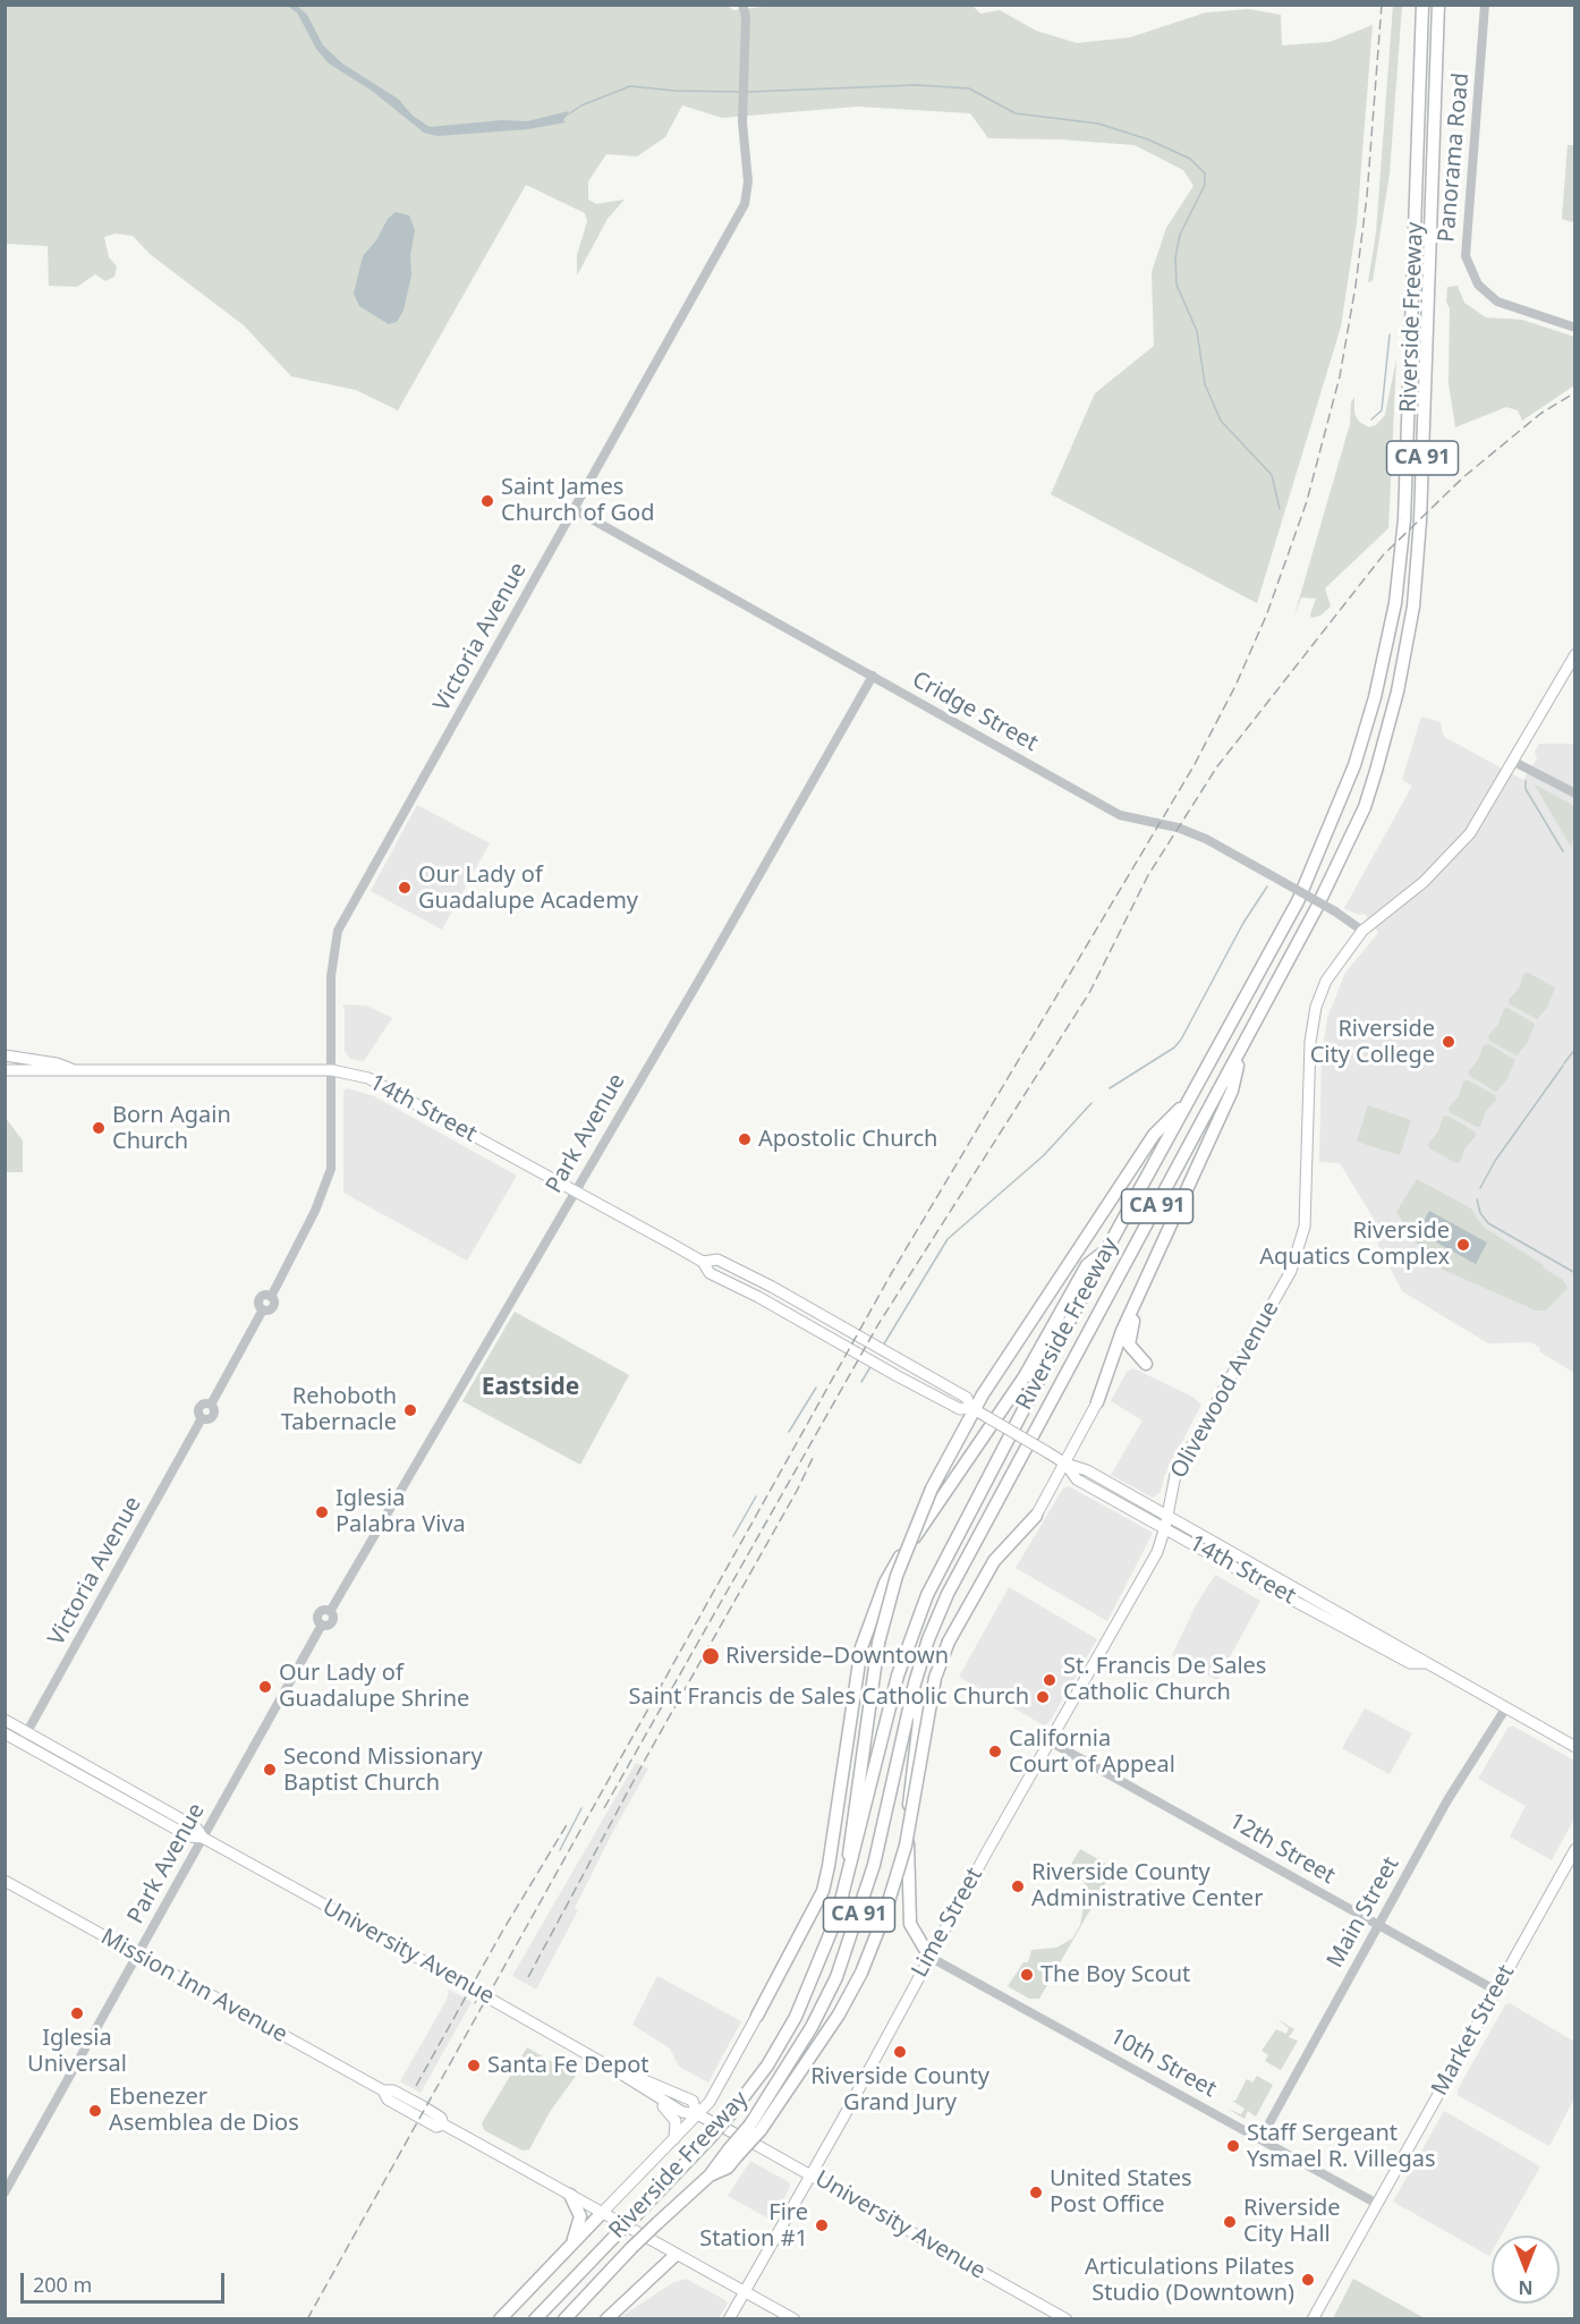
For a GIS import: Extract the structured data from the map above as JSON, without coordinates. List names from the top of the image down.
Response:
{
  "streets": {
    "highway": ["Riverside Freeway", "CA 91"],
    "main road": [
      "14th Street",
      "Olivewood Avenue",
      "Lime Street",
      "University Avenue",
      "Mission Inn Avenue",
      "Market Street"
    ],
    "street": [
      "Panorama Road",
      "Victoria Avenue",
      "Cridge Street",
      "Park Avenue",
      "12th Street",
      "Main Street",
      "10th Street"
    ]
  },
  "crossings": [
    ["Victoria Avenue", "Cridge Street"],
    ["Victoria Avenue", "14th Street"],
    ["Victoria Avenue", "University Avenue"],
    ["Cridge Street", "Park Avenue"],
    ["Cridge Street", "Olivewood Avenue"],
    ["14th Street", "Park Avenue"],
    ["14th Street", "Olivewood Avenue"],
    ["14th Street", "Main Street"],
    ["14th Street", "Lime Street"],
    ["Park Avenue", "University Avenue"],
    ["Park Avenue", "Mission Inn Avenue"],
    ["Olivewood Avenue", "Lime Street"],
    ["12th Street", "Main Street"],
    ["12th Street", "Lime Street"],
    ["12th Street", "Market Street"],
    ["Main Street", "10th Street"],
    ["Lime Street", "University Avenue"],
    ["Lime Street", "Mission Inn Avenue"],
    ["Lime Street", "10th Street"],
    ["Market Street", "10th Street"]
  ],
  "districts": ["Eastside"],
  "places": [
    "Saint James Church of God",
    "Our Lady of Guadalupe Academy",
    "Riverside City College",
    "Born Again Church",
    "Apostolic Church",
    "Riverside Aquatics Complex",
    "Rehoboth Tabernacle",
    "Iglesia Palabra Viva",
    "Riverside–Downtown",
    "St. Francis De Sales Catholic Church",
    "Our Lady of Guadalupe Shrine",
    "Saint Francis de Sales Catholic Church",
    "California Court of Appeal",
    "Second Missionary Baptist Church",
    "Riverside County Administrative Center",
    "The Boy Scout",
    "Iglesia Universal",
    "Riverside County Grand Jury",
    "Santa Fe Depot",
    "Ebenezer Asemblea de Dios",
    "Staff Sergeant Ysmael R. Villegas",
    "United States Post Office",
    "Riverside City Hall",
    "Fire Station #1",
    "Articulations Pilates Studio (Downtown)"
  ],
  "scale_bar": "200 m",
  "north": "bottom"
}
